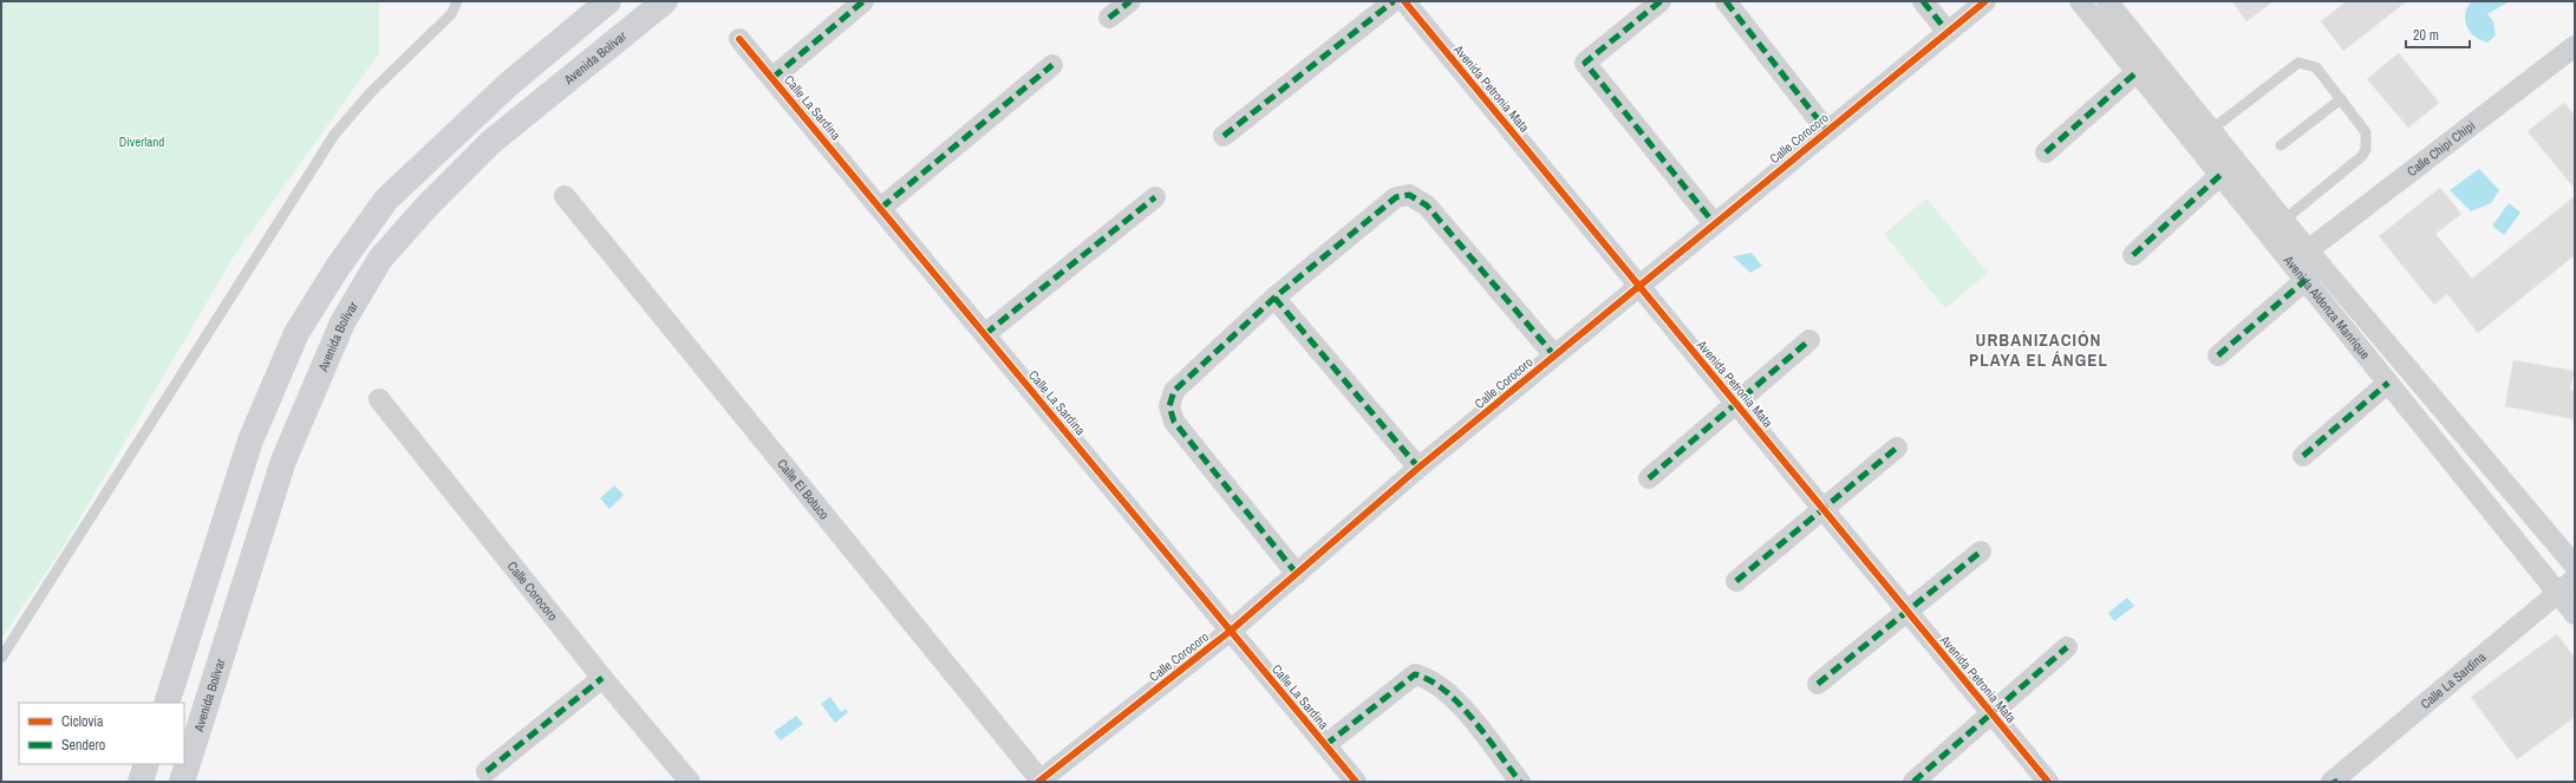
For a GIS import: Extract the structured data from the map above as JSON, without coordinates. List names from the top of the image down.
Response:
{
  "streets": {
    "street": [
      "Avenida Bolívar",
      "Avenida Petronia Mata",
      "Calle La Sardina",
      "Calle Corocoro",
      "Calle Chipi Chipi",
      "Avenida Aldonza Manrique",
      "Calle El Botuco"
    ]
  },
  "crossings": [
    ["Avenida Petronia Mata", "Calle Corocoro"],
    ["Calle La Sardina", "Calle Corocoro"],
    ["Calle La Sardina", "Avenida Aldonza Manrique"],
    ["Calle Corocoro", "Calle El Botuco"],
    ["Calle Chipi Chipi", "Avenida Aldonza Manrique"]
  ],
  "districts": ["URBANIZACIÓN PLAYA EL ÁNGEL"],
  "parks": ["Diverland"],
  "legend": ["Ciclovía", "Sendero"],
  "scale_bar": "20 m"
}
